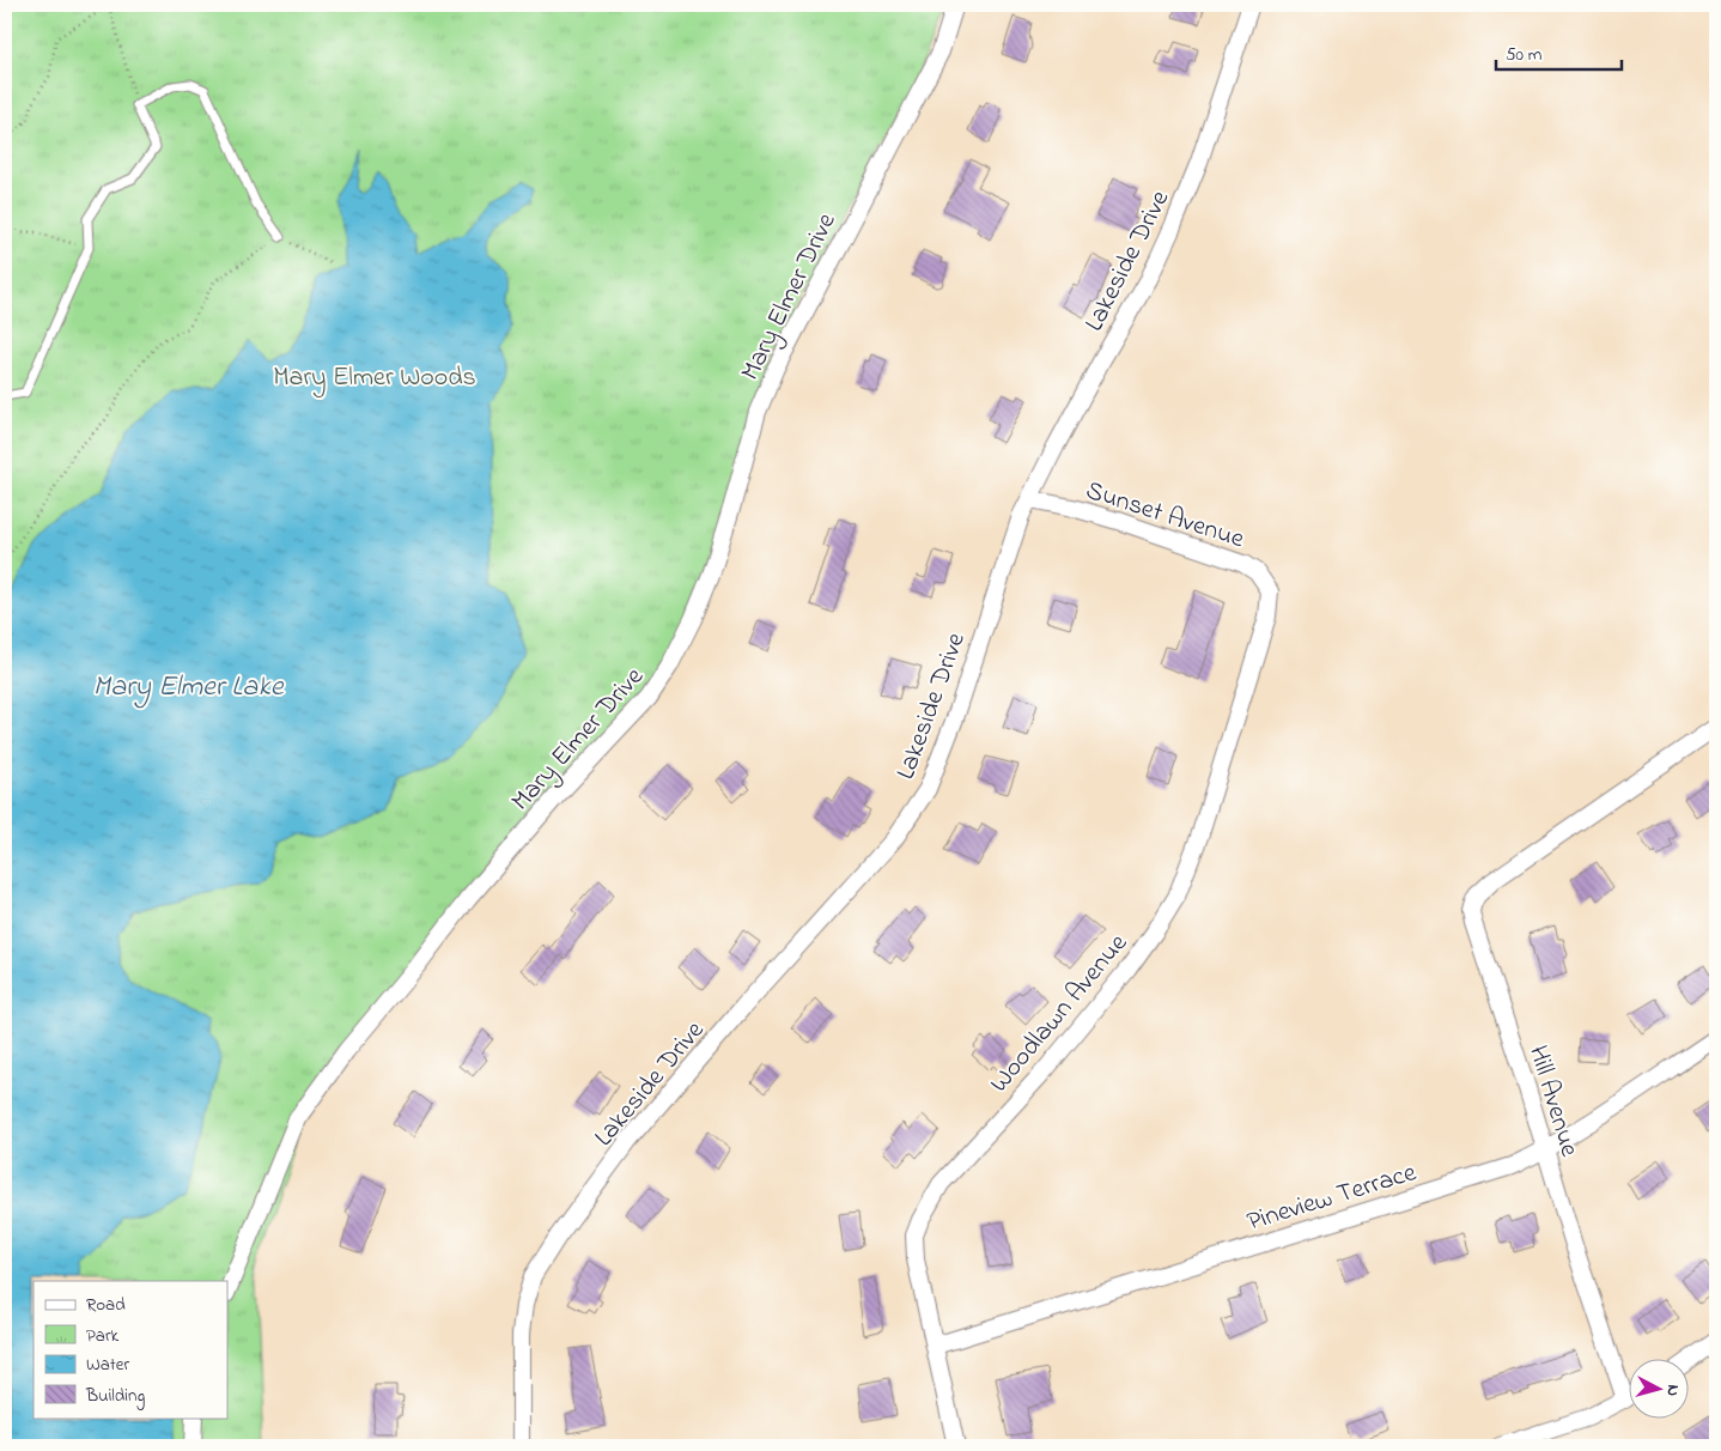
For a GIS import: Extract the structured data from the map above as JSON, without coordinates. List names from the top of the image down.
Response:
{
  "streets": {
    "street": [
      "Lakeside Drive",
      "Mary Elmer Drive",
      "Sunset Avenue",
      "Woodlawn Avenue",
      "Hill Avenue",
      "Pineview Terrace"
    ]
  },
  "crossings": [
    ["Lakeside Drive", "Sunset Avenue"],
    ["Sunset Avenue", "Woodlawn Avenue"],
    ["Woodlawn Avenue", "Pineview Terrace"],
    ["Hill Avenue", "Pineview Terrace"]
  ],
  "water": ["Mary Elmer Lake"],
  "parks": ["Mary Elmer Woods"],
  "legend": [
    "Road",
    "Park",
    "Water",
    "Building"
  ],
  "scale_bar": "50 m",
  "north": "right"
}
